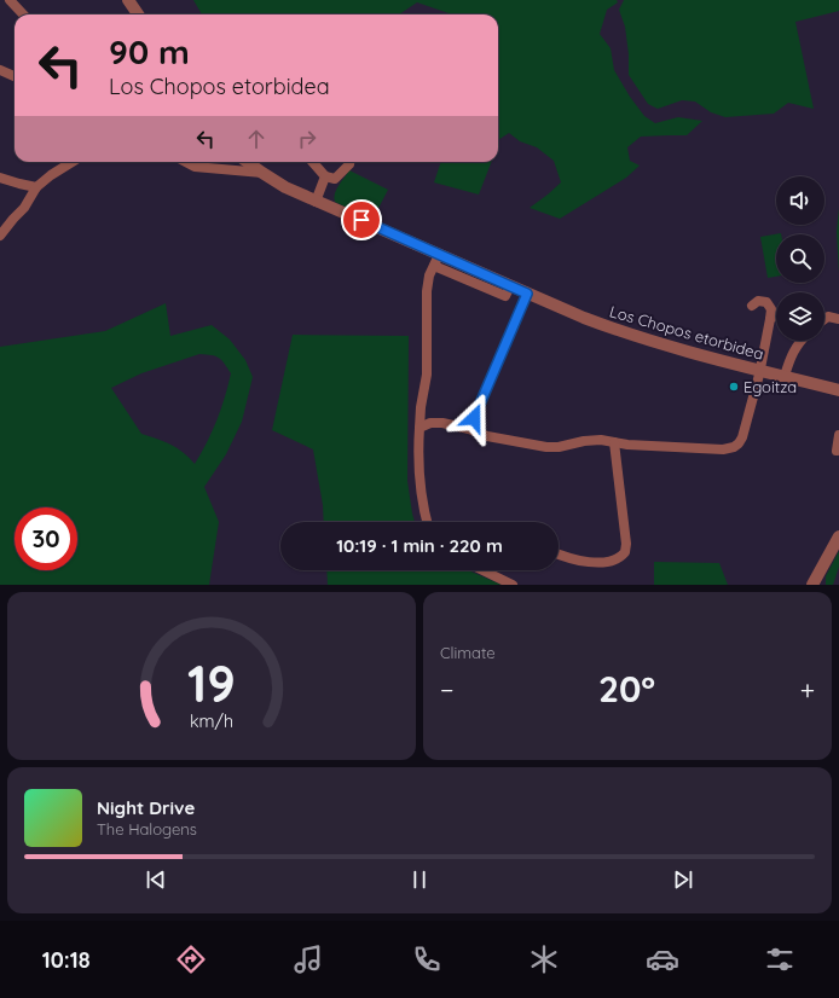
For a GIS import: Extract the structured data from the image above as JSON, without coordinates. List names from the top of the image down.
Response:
{
  "streets": {
    "street": ["Los Chopos etorbidea"]
  },
  "places": ["Egoitza"],
  "page": {
    "turn": ["90 m", "Los Chopos etorbidea"],
    "limit": "30",
    "trip": "10:19 · 1 min · 220 m",
    "tile": "Climate",
    "heat": ["−", "20°", "+"],
    "song": ["Night Drive", "The Halogens"],
    "tabs": "10:18",
    "gauge": ["19", "km/h"]
  }
}
